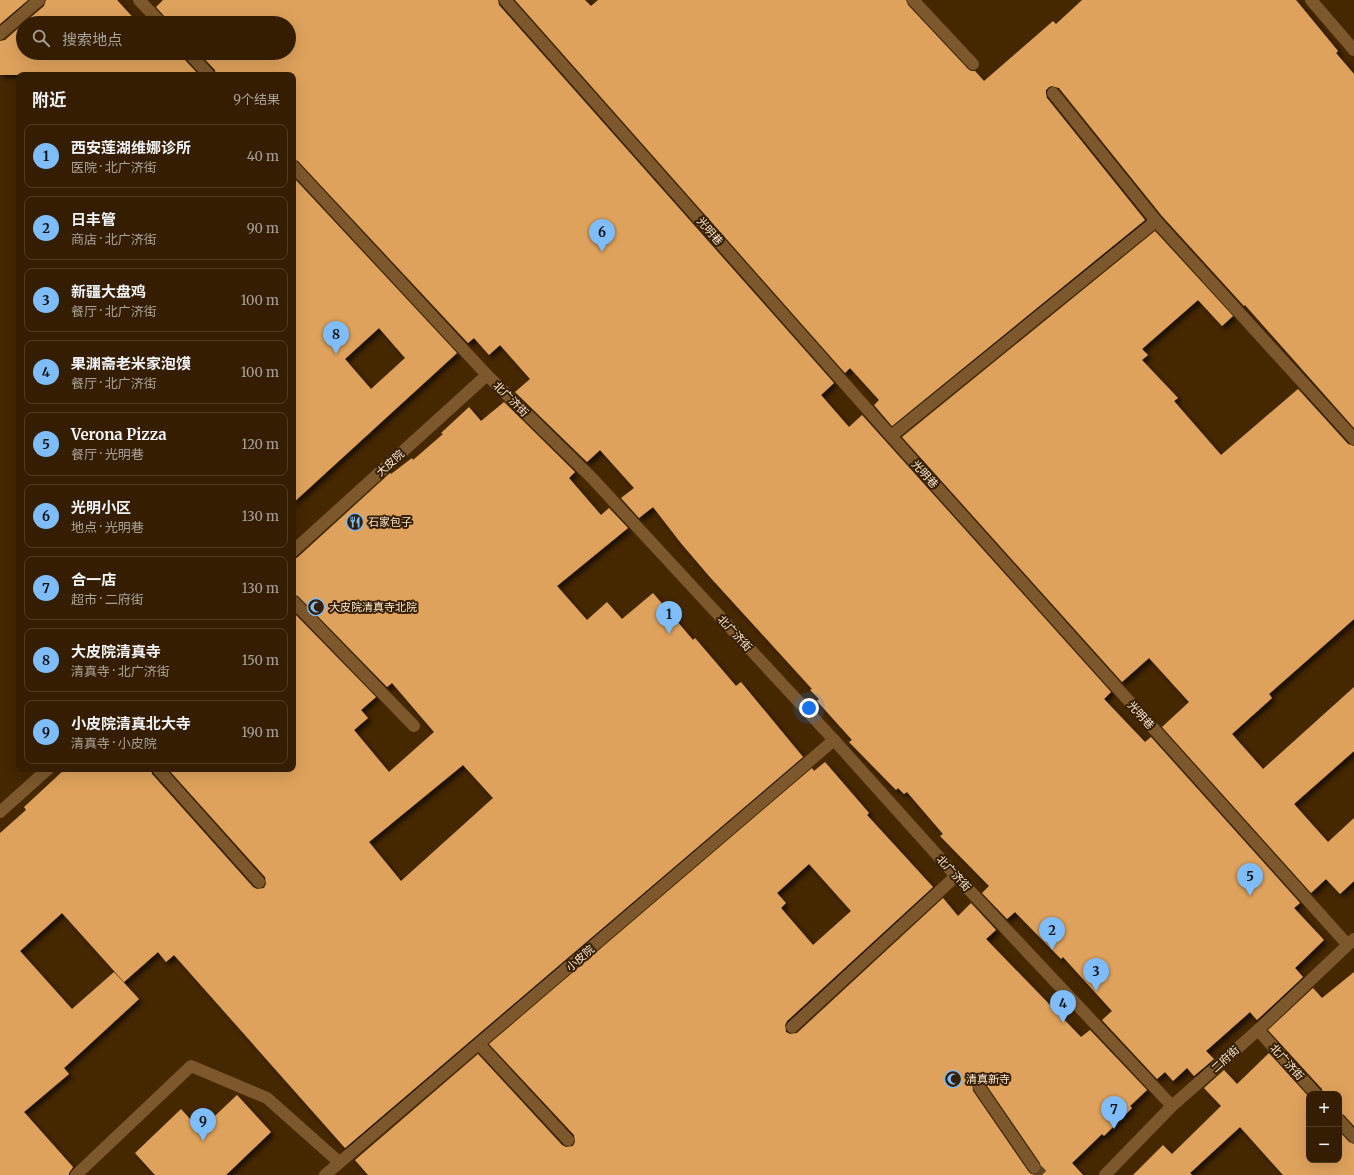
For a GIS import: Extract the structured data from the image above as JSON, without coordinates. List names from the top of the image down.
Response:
{
  "streets": {
    "street": [
      "光明巷",
      "北广济街",
      "大皮院",
      "小皮院",
      "二府街"
    ]
  },
  "crossings": [
    ["光明巷", "二府街"],
    ["北广济街", "大皮院"],
    ["北广济街", "小皮院"],
    ["北广济街", "二府街"]
  ],
  "places": {
    "restaurant": ["石家包子"],
    "mosque": ["大皮院清真寺北院", "清真新寺"]
  },
  "page": {
    "search": "搜索地点",
    "heading": ["附近", "9个结果"],
    "list": [
      {
        "mark": "1",
        "name": "西安莲湖维娜诊所",
        "note": "医院 · 北广济街",
        "value": "40 m"
      },
      {
        "mark": "2",
        "name": "日丰管",
        "note": "商店 · 北广济街",
        "value": "90 m"
      },
      {
        "mark": "3",
        "name": "新疆大盘鸡",
        "note": "餐厅 · 北广济街",
        "value": "100 m"
      },
      {
        "mark": "4",
        "name": "果渊斋老米家泡馍",
        "note": "餐厅 · 北广济街",
        "value": "100 m"
      },
      {
        "mark": "5",
        "name": "Verona Pizza",
        "note": "餐厅 · 光明巷",
        "value": "120 m"
      },
      {
        "mark": "6",
        "name": "光明小区",
        "note": "地点 · 光明巷",
        "value": "130 m"
      },
      {
        "mark": "7",
        "name": "合一店",
        "note": "超市 · 二府街",
        "value": "130 m"
      },
      {
        "mark": "8",
        "name": "大皮院清真寺",
        "note": "清真寺 · 北广济街",
        "value": "150 m"
      },
      {
        "mark": "9",
        "name": "小皮院清真北大寺",
        "note": "清真寺 · 小皮院",
        "value": "190 m"
      }
    ],
    "pins": [
      "6",
      "8",
      "1",
      "5",
      "2",
      "3",
      "4",
      "7",
      "9"
    ],
    "map_buttons": ["+", "−"]
  }
}
